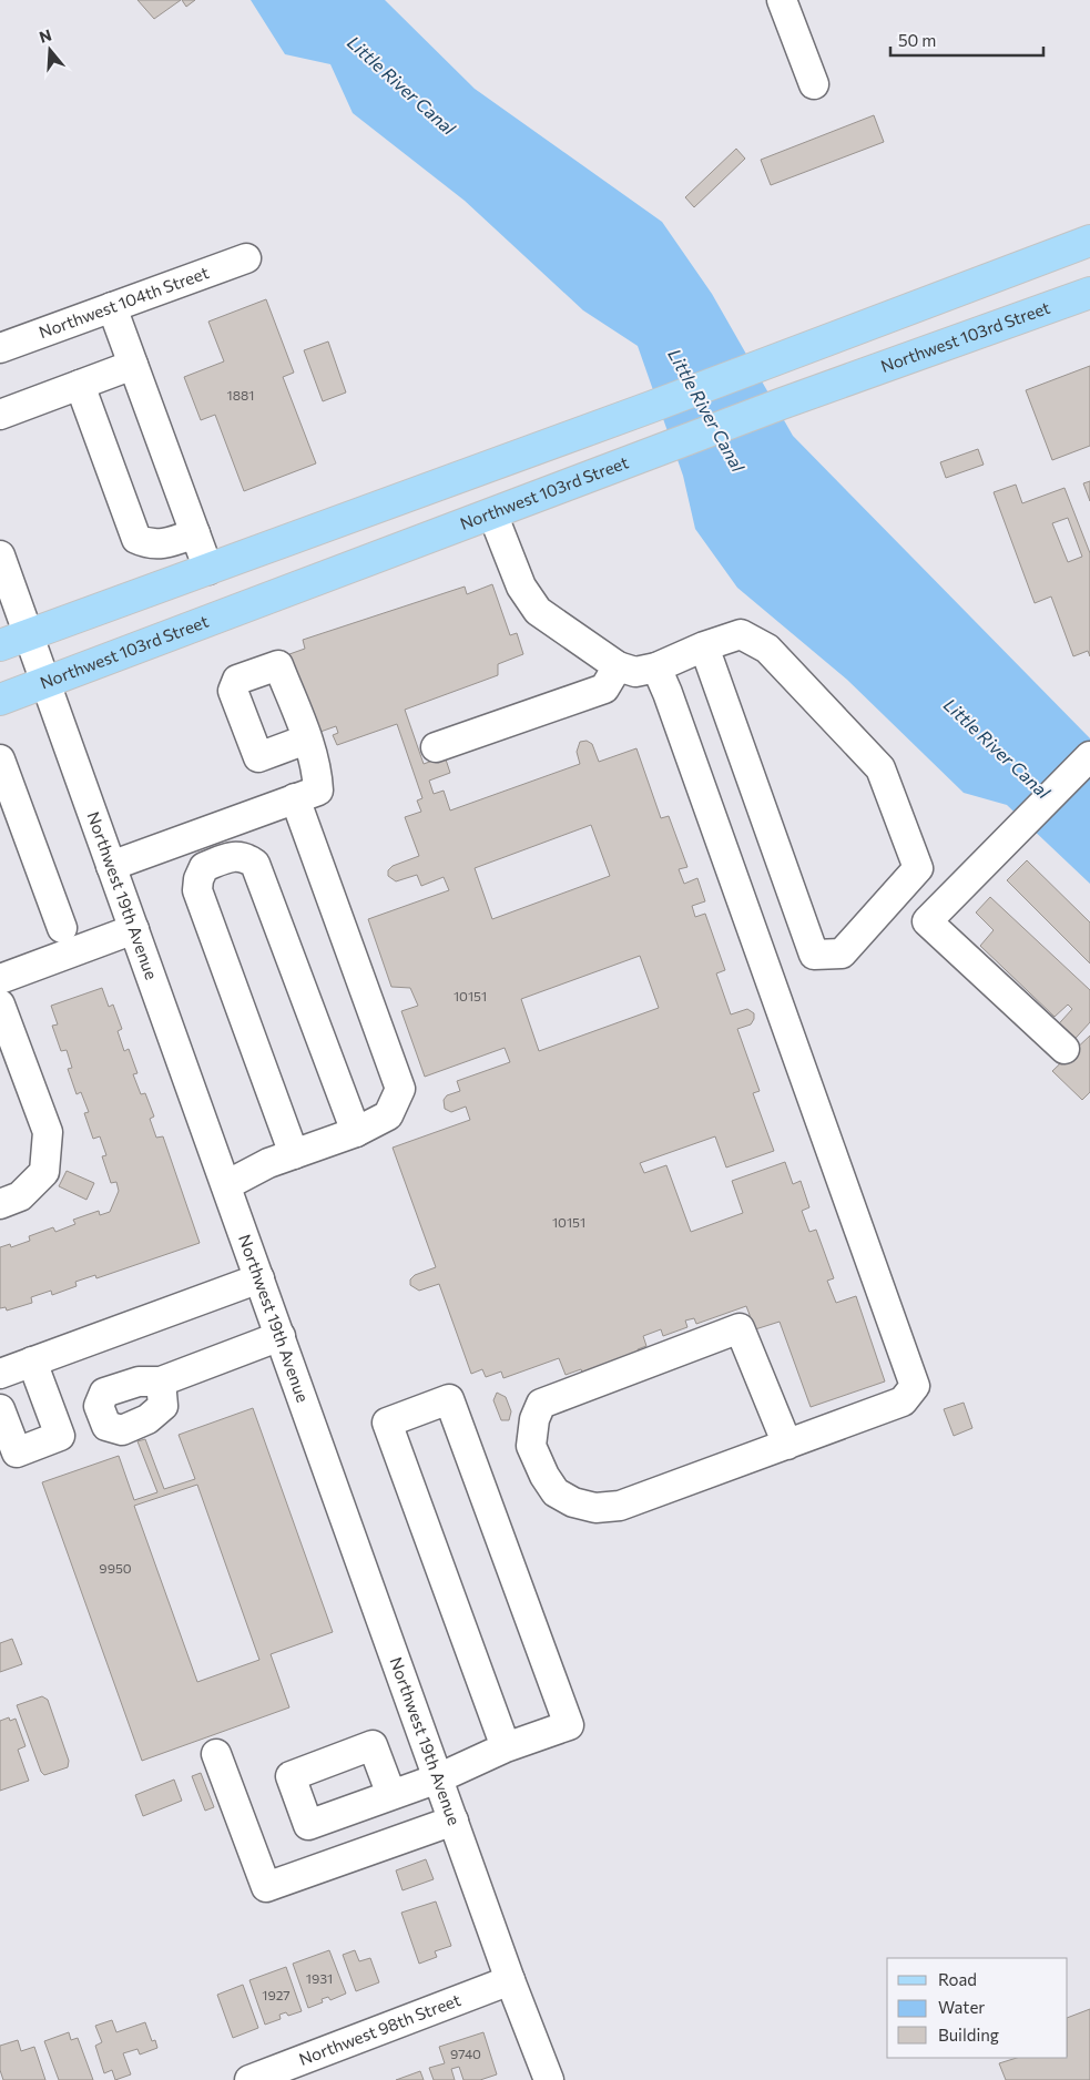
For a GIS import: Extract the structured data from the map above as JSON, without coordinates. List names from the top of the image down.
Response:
{
  "streets": {
    "main road": ["Northwest 103rd Street"],
    "street": ["Northwest 104th Street", "Northwest 19th Avenue", "Northwest 98th Street"]
  },
  "crossings": [
    ["Northwest 103rd Street", "Northwest 19th Avenue"],
    ["Northwest 19th Avenue", "Northwest 98th Street"]
  ],
  "water": ["Little River Canal"],
  "house_numbers": [
    "1881",
    "10151",
    "10151",
    "9950",
    "1931",
    "1927",
    "9740"
  ],
  "legend": ["Road", "Water", "Building"],
  "scale_bar": "50 m",
  "north": "top"
}
